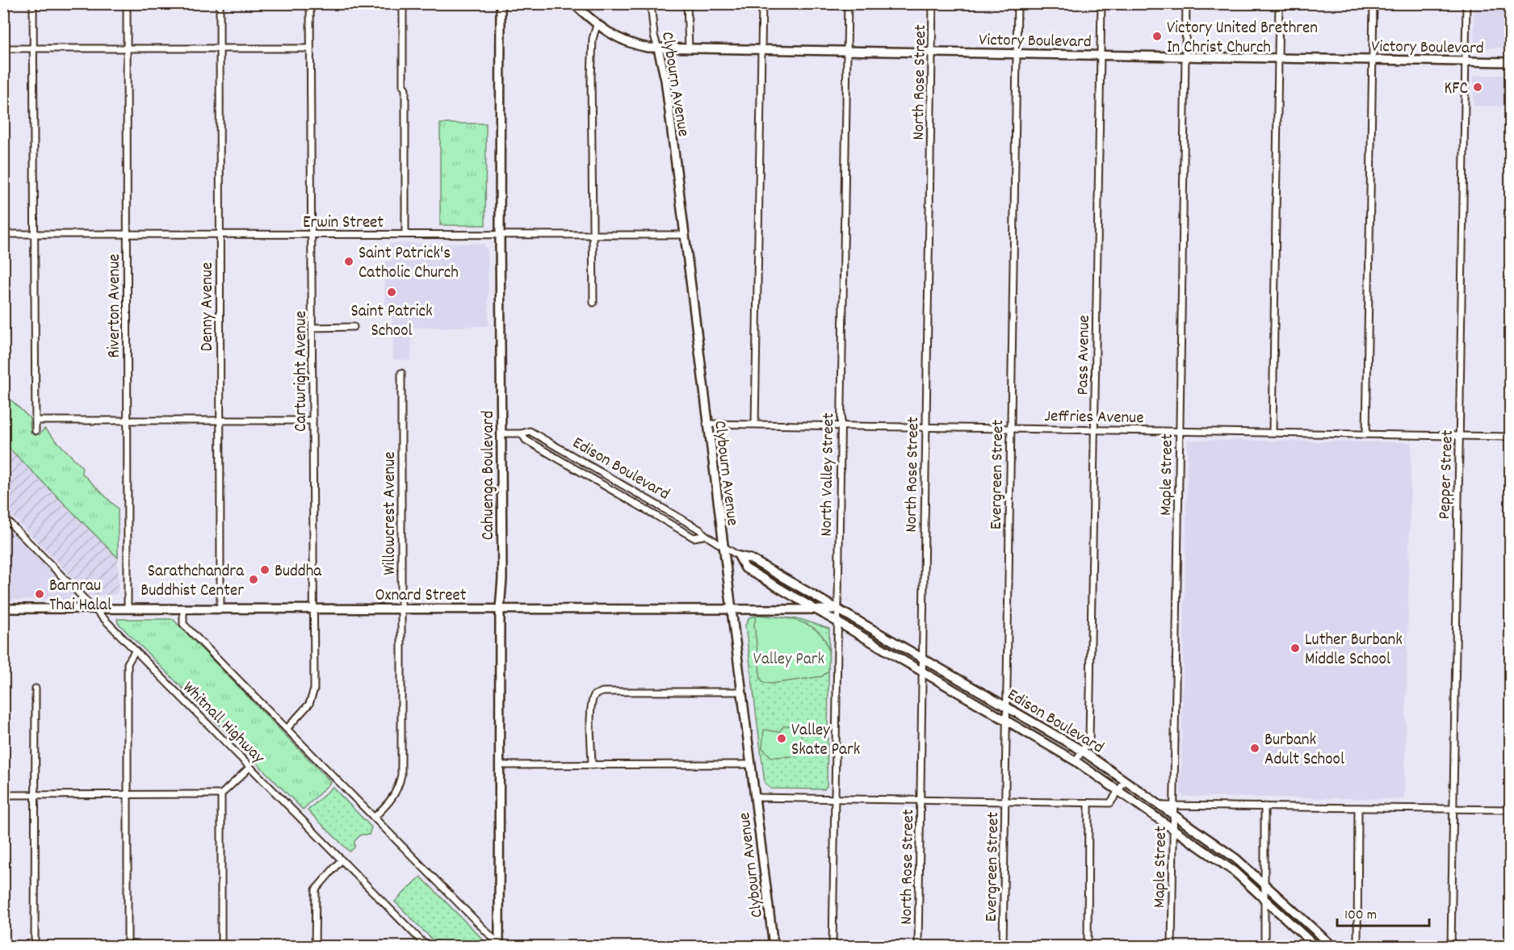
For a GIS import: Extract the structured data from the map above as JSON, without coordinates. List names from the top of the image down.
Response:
{
  "streets": {
    "main road": [
      "Victory Boulevard",
      "Clybourn Avenue",
      "Edison Boulevard",
      "Cahuenga Boulevard",
      "Oxnard Street"
    ],
    "street": [
      "North Rose Street",
      "Erwin Street",
      "Riverton Avenue",
      "Denny Avenue",
      "Pass Avenue",
      "Cartwright Avenue",
      "Jeffries Avenue",
      "North Valley Street",
      "Evergreen Street",
      "Maple Street",
      "Pepper Street",
      "Willowcrest Avenue",
      "Whitnall Highway"
    ]
  },
  "crossings": [
    ["Victory Boulevard", "North Rose Street"],
    ["Victory Boulevard", "Clybourn Avenue"],
    ["Victory Boulevard", "Pass Avenue"],
    ["Victory Boulevard", "North Valley Street"],
    ["Victory Boulevard", "Evergreen Street"],
    ["Victory Boulevard", "Maple Street"],
    ["Victory Boulevard", "Pepper Street"],
    ["North Rose Street", "Jeffries Avenue"],
    ["North Rose Street", "Edison Boulevard"],
    ["Clybourn Avenue", "Erwin Street"],
    ["Clybourn Avenue", "Jeffries Avenue"],
    ["Clybourn Avenue", "Edison Boulevard"],
    ["Clybourn Avenue", "Oxnard Street"],
    ["Erwin Street", "Riverton Avenue"],
    ["Erwin Street", "Denny Avenue"],
    ["Erwin Street", "Cartwright Avenue"],
    ["Erwin Street", "Cahuenga Boulevard"],
    ["Riverton Avenue", "Oxnard Street"],
    ["Denny Avenue", "Oxnard Street"],
    ["Pass Avenue", "Jeffries Avenue"],
    ["Pass Avenue", "Edison Boulevard"],
    ["Cartwright Avenue", "Oxnard Street"],
    ["Jeffries Avenue", "North Valley Street"],
    ["Jeffries Avenue", "Evergreen Street"],
    ["Jeffries Avenue", "Maple Street"],
    ["Jeffries Avenue", "Pepper Street"],
    ["Edison Boulevard", "North Valley Street"],
    ["Edison Boulevard", "Evergreen Street"],
    ["Edison Boulevard", "Maple Street"],
    ["Edison Boulevard", "Cahuenga Boulevard"],
    ["Edison Boulevard", "Oxnard Street"],
    ["North Valley Street", "Oxnard Street"],
    ["Cahuenga Boulevard", "Oxnard Street"],
    ["Willowcrest Avenue", "Oxnard Street"],
    ["Oxnard Street", "Whitnall Highway"]
  ],
  "parks": ["Valley Park"],
  "places": [
    "Victory United Brethren In Christ Church",
    "KFC",
    "Saint Patrick's Catholic Church",
    "Saint Patrick School",
    "Buddha",
    "Sarathchandra Buddhist Center",
    "Barnrau Thai Halal",
    "Luther Burbank Middle School",
    "Valley Skate Park",
    "Burbank Adult School"
  ],
  "scale_bar": "100 m"
}
